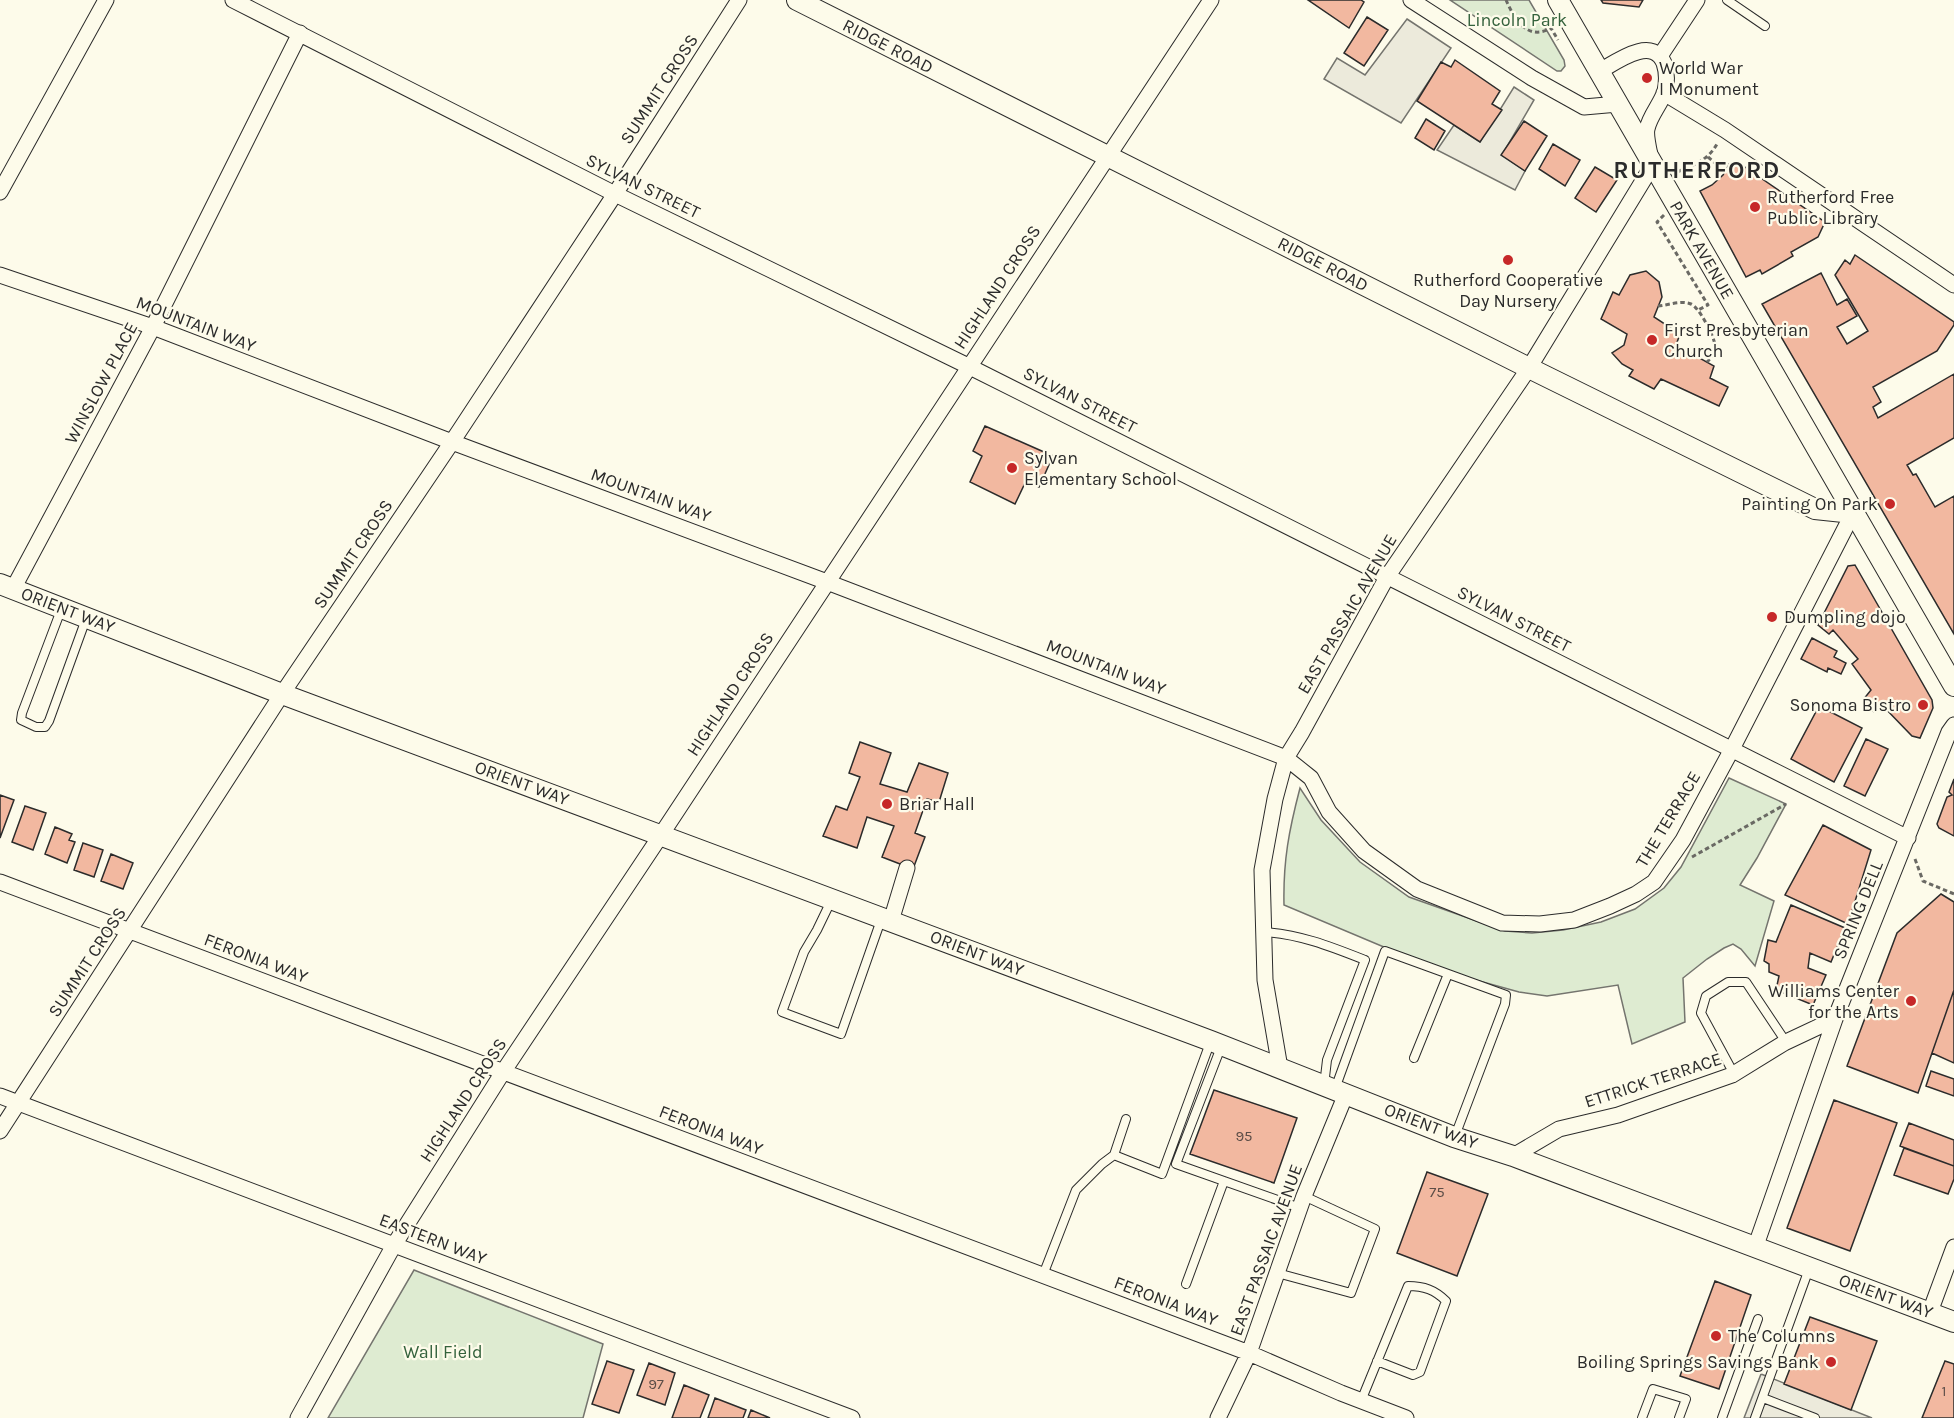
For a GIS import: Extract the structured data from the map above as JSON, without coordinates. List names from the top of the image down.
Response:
{
  "streets": {
    "street": [
      "RIDGE ROAD",
      "SUMMIT CROSS",
      "SYLVAN STREET",
      "PARK AVENUE",
      "HIGHLAND CROSS",
      "MOUNTAIN WAY",
      "WINSLOW PLACE",
      "ORIENT WAY",
      "EAST PASSAIC AVENUE",
      "THE TERRACE",
      "SPRING DELL",
      "FERONIA WAY",
      "ETTRICK TERRACE",
      "EASTERN WAY"
    ]
  },
  "crossings": [
    ["RIDGE ROAD", "PARK AVENUE"],
    ["RIDGE ROAD", "HIGHLAND CROSS"],
    ["RIDGE ROAD", "EAST PASSAIC AVENUE"],
    ["RIDGE ROAD", "THE TERRACE"],
    ["SUMMIT CROSS", "SYLVAN STREET"],
    ["SUMMIT CROSS", "MOUNTAIN WAY"],
    ["SUMMIT CROSS", "ORIENT WAY"],
    ["SUMMIT CROSS", "FERONIA WAY"],
    ["SUMMIT CROSS", "EASTERN WAY"],
    ["SYLVAN STREET", "HIGHLAND CROSS"],
    ["SYLVAN STREET", "WINSLOW PLACE"],
    ["SYLVAN STREET", "EAST PASSAIC AVENUE"],
    ["SYLVAN STREET", "THE TERRACE"],
    ["SYLVAN STREET", "SPRING DELL"],
    ["PARK AVENUE", "EAST PASSAIC AVENUE"],
    ["PARK AVENUE", "THE TERRACE"],
    ["HIGHLAND CROSS", "MOUNTAIN WAY"],
    ["HIGHLAND CROSS", "ORIENT WAY"],
    ["HIGHLAND CROSS", "FERONIA WAY"],
    ["HIGHLAND CROSS", "EASTERN WAY"],
    ["MOUNTAIN WAY", "WINSLOW PLACE"],
    ["MOUNTAIN WAY", "EAST PASSAIC AVENUE"],
    ["MOUNTAIN WAY", "THE TERRACE"],
    ["WINSLOW PLACE", "ORIENT WAY"],
    ["ORIENT WAY", "EAST PASSAIC AVENUE"],
    ["ORIENT WAY", "SPRING DELL"],
    ["ORIENT WAY", "ETTRICK TERRACE"],
    ["EAST PASSAIC AVENUE", "THE TERRACE"],
    ["EAST PASSAIC AVENUE", "FERONIA WAY"],
    ["SPRING DELL", "ETTRICK TERRACE"]
  ],
  "districts": ["RUTHERFORD"],
  "parks": ["Lincoln Park", "Wall Field"],
  "places": [
    "World War I Monument",
    "Rutherford Free Public Library",
    "Rutherford Cooperative Day Nursery",
    "First Presbyterian Church",
    "Sylvan Elementary School",
    "Painting On Park",
    "Dumpling dojo",
    "Sonoma Bistro",
    "Briar Hall",
    "Williams Center for the Arts",
    "The Columns",
    "Boiling Springs Savings Bank"
  ],
  "house_numbers": [
    "95",
    "75",
    "97",
    "1"
  ]
}
